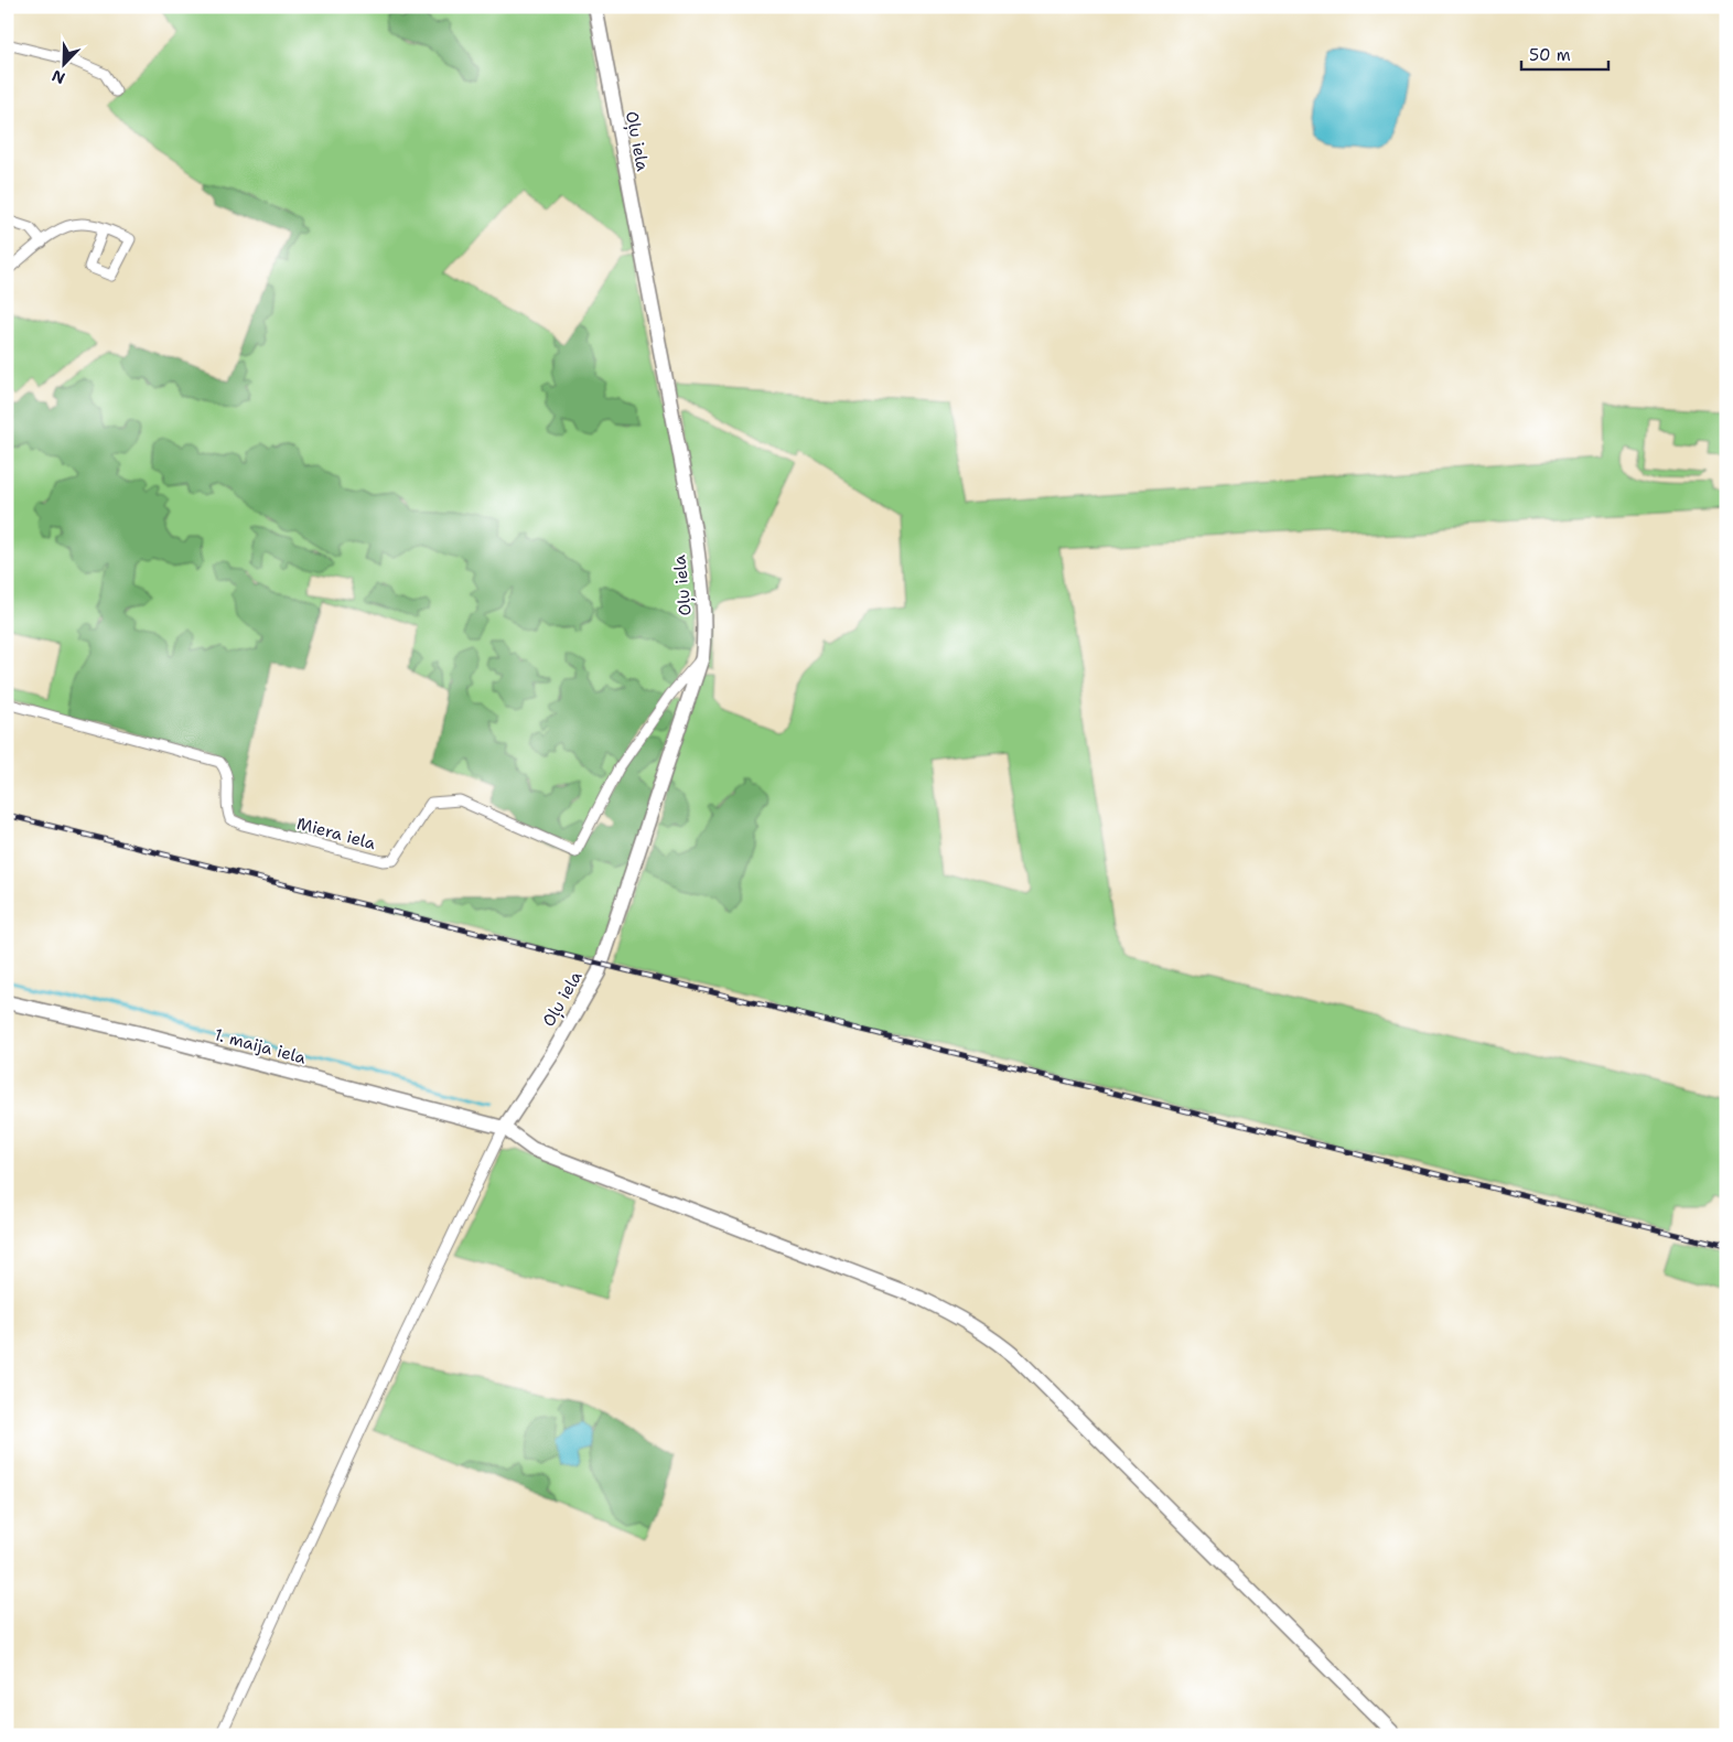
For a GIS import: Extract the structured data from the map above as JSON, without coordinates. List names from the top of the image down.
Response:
{
  "streets": {
    "street": ["Oļu iela", "Miera iela", "1. maija iela"]
  },
  "crossings": [
    ["Oļu iela", "Miera iela"],
    ["Oļu iela", "1. maija iela"]
  ],
  "scale_bar": "50 m",
  "north": "bottom left"
}
